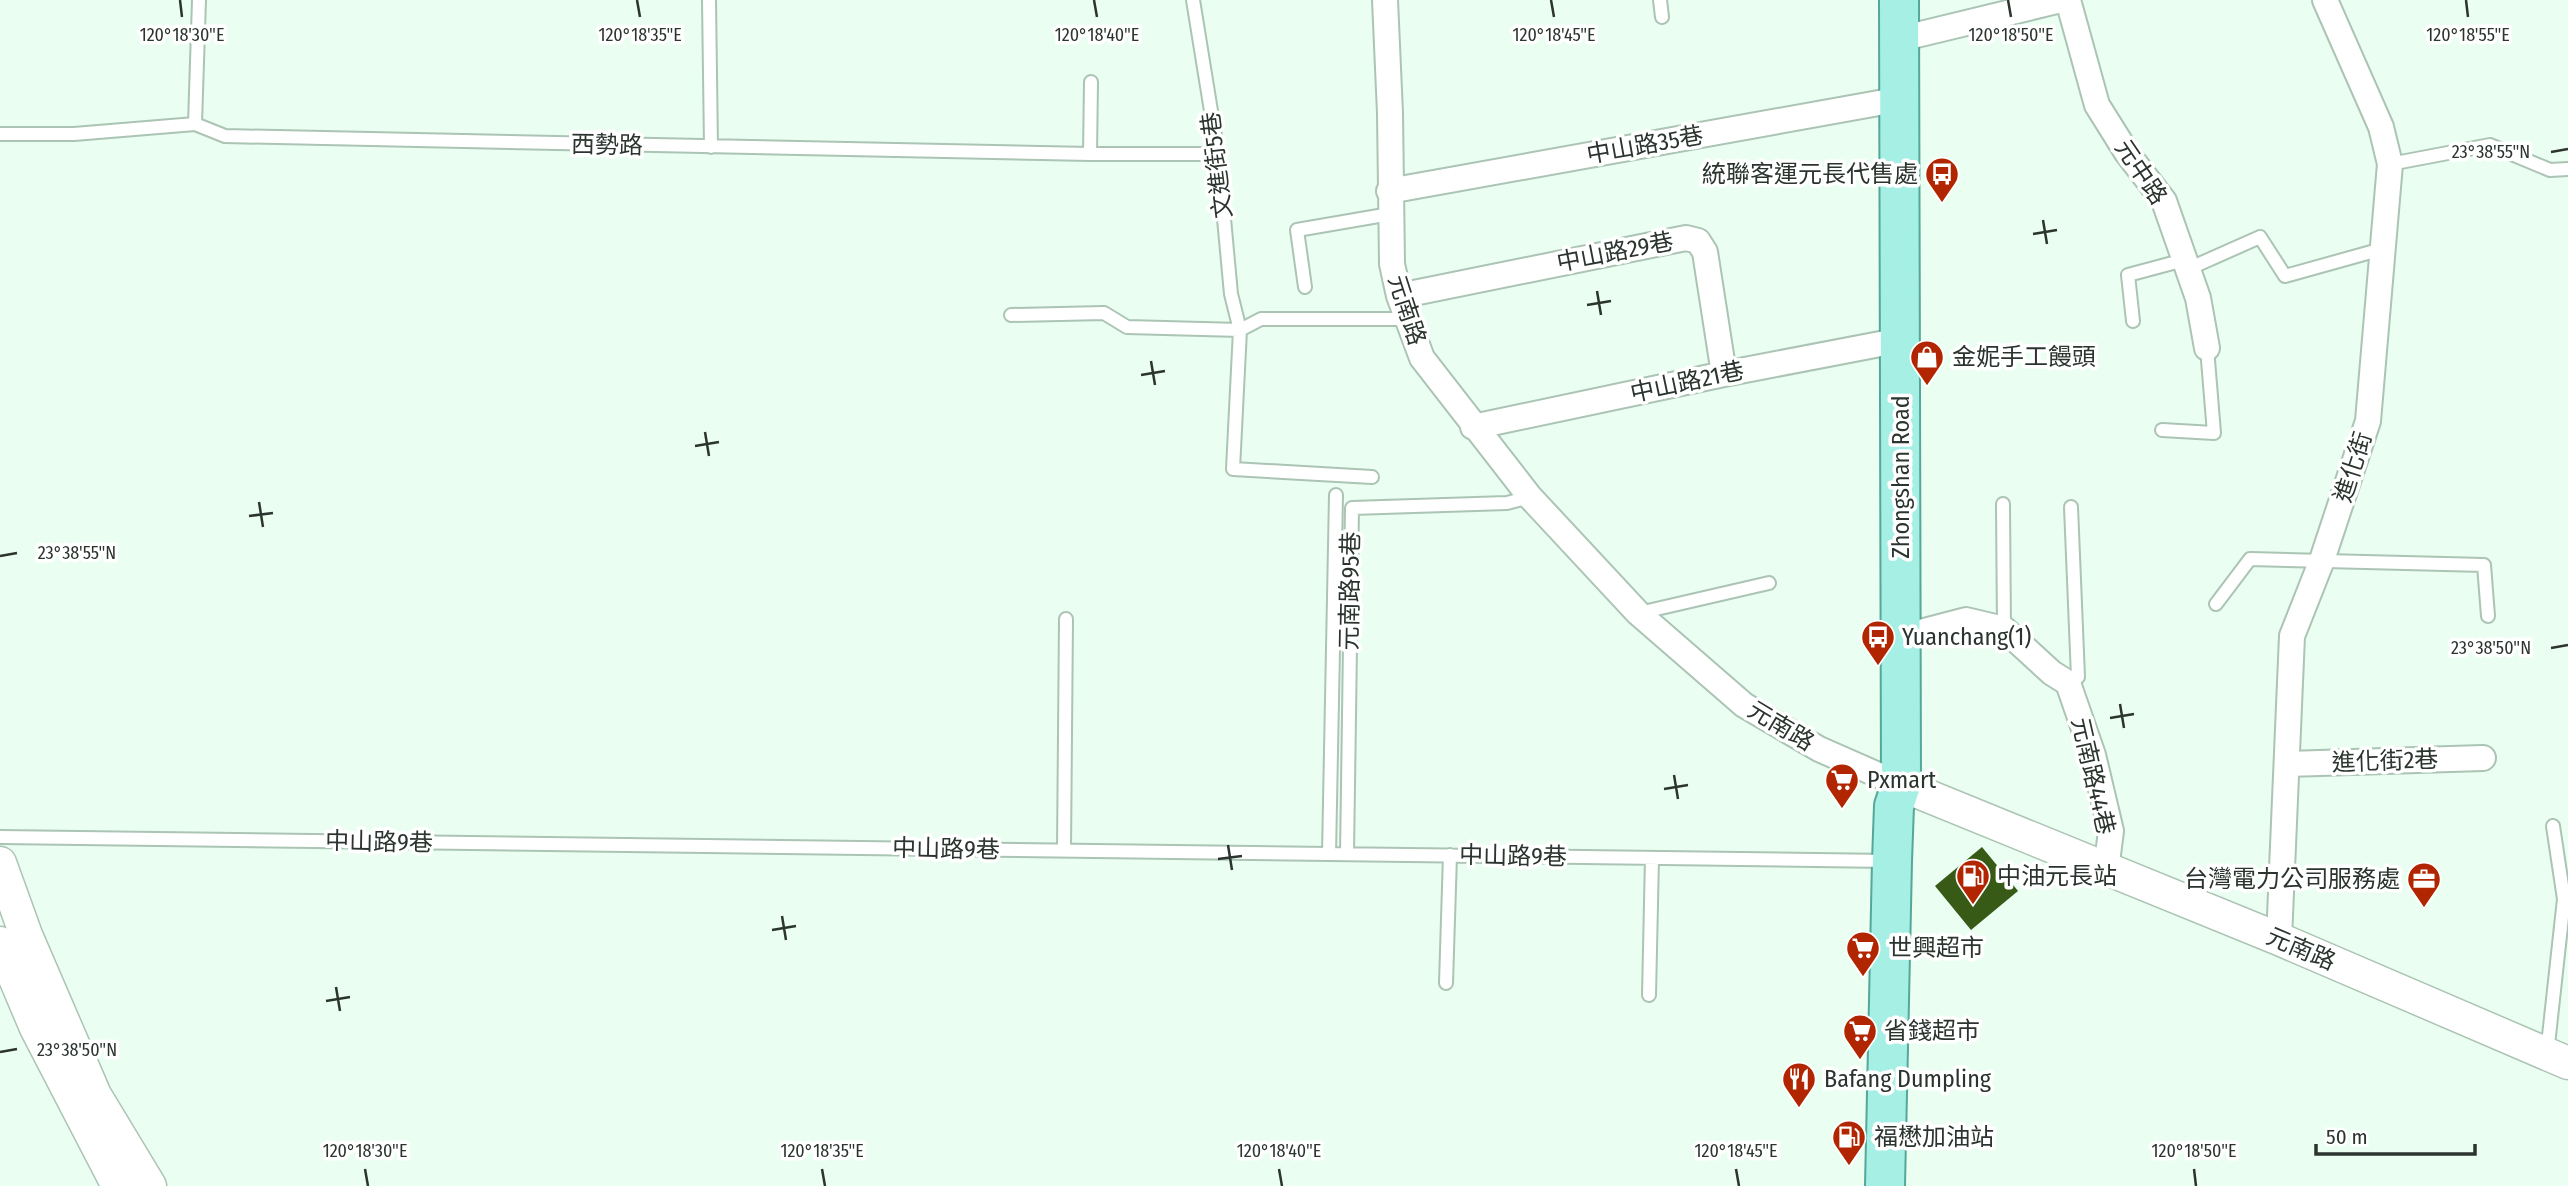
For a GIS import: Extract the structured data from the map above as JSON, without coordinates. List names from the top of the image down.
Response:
{
  "streets": {
    "main road": ["Zhongshan Road"],
    "street": [
      "中山路35巷",
      "元中路",
      "中山路29巷",
      "元南路",
      "中山路21巷",
      "進化街",
      "進化街2巷",
      "元南路44巷"
    ],
    "lane": [
      "西勢路",
      "文進街5巷",
      "元南路95巷",
      "中山路9巷"
    ]
  },
  "crossings": [
    ["西勢路", "文進街5巷"],
    ["中山路35巷", "元南路"],
    ["中山路35巷", "Zhongshan Road"],
    ["中山路29巷", "元南路"],
    ["中山路29巷", "中山路21巷"],
    ["元南路", "中山路21巷"],
    ["元南路", "進化街"],
    ["元南路", "Zhongshan Road"],
    ["元南路", "元南路95巷"],
    ["元南路", "元南路44巷"],
    ["中山路21巷", "Zhongshan Road"],
    ["進化街", "進化街2巷"],
    ["Zhongshan Road", "中山路9巷"],
    ["元南路95巷", "中山路9巷"]
  ],
  "places": {
    "bus stop": ["統聯客運元長代售處", "Yuanchang(1)"],
    "shop": ["金妮手工饅頭"],
    "supermarket": ["Pxmart", "世興超市", "省錢超市"],
    "fuel station": ["中油元長站", "福懋加油站"],
    "office": ["台灣電力公司服務處"],
    "restaurant": ["Bafang Dumpling"]
  },
  "scale_bar": "50 m",
  "coordinates": [
    "120°18'55\"E",
    "120°18'30\"E",
    "120°18'35\"E",
    "120°18'40\"E",
    "120°18'45\"E",
    "120°18'50\"E",
    "23°38'55\"N",
    "23°38'50\"N"
  ]
}
